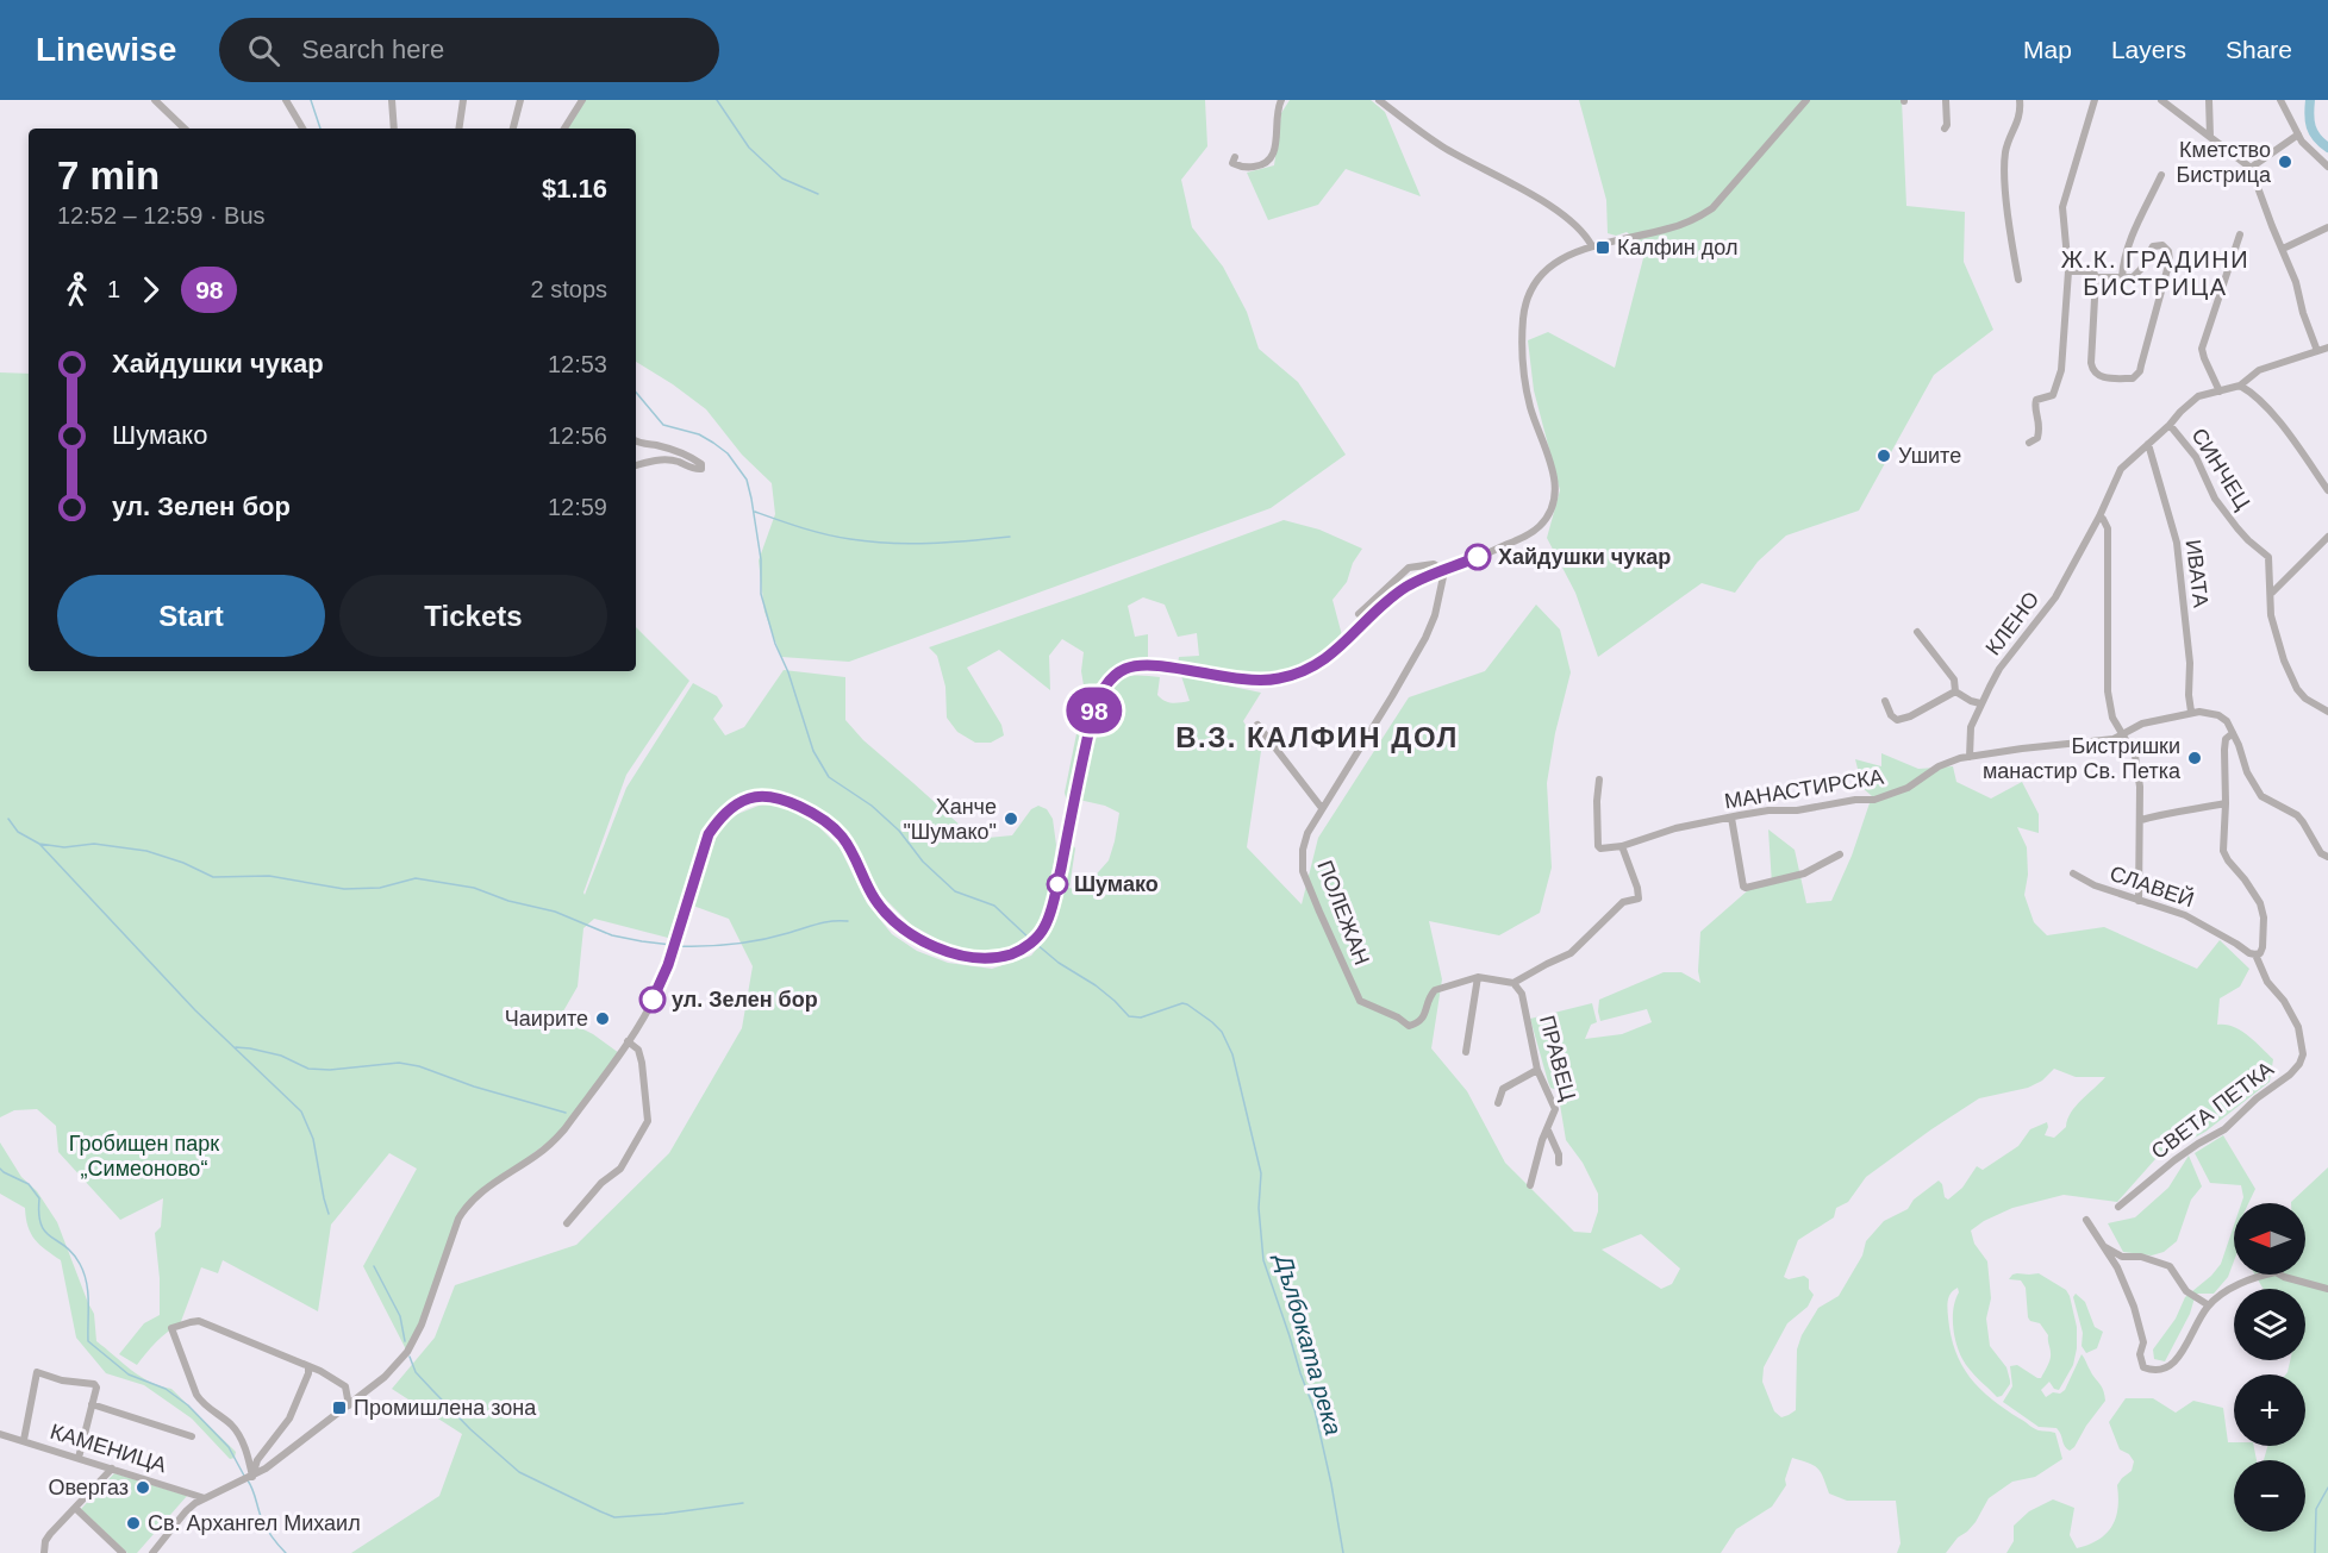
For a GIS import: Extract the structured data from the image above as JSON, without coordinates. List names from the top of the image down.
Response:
{
  "streets": {
    "street": [
      "СИНЧЕЦ",
      "ИВАТА",
      "КЛЕНО",
      "МАНАСТИРСКА",
      "СЛАВЕЙ",
      "ПОЛЕЖАН",
      "ПРАВЕЦ",
      "СВЕТА ПЕТКА",
      "КАМЕНИЦА"
    ]
  },
  "crossings": [
    ["СИНЧЕЦ", "КЛЕНО"],
    ["ИВАТА", "КЛЕНО"],
    ["ИВАТА", "МАНАСТИРСКА"],
    ["КЛЕНО", "МАНАСТИРСКА"],
    ["СЛАВЕЙ", "СВЕТА ПЕТКА"]
  ],
  "districts": ["Ж.К. ГРАДИНИ БИСТРИЦА", "В.З. КАЛФИН ДОЛ"],
  "water": ["Дълбоката река"],
  "parks": ["Гробищен парк „Симеоново“"],
  "places": {
    "other": [
      "Кметство Бистрица",
      "Ушите",
      "Хайдушки чукар",
      "Бистришки манастир Св. Петка",
      "Ханче \"Шумако\"",
      "Шумако",
      "ул. Зелен бор",
      "Чаирите",
      "Овергаз",
      "Св. Архангел Михаил"
    ],
    "transit": ["Калфин дол", "Промишлена зона"]
  },
  "lines": ["bus line 98"],
  "north": "left",
  "page": {
    "header": "Linewise",
    "search": "Search here",
    "nav": ["Map", "Layers", "Share"],
    "on_map": "98",
    "heading": ["7 min", "12:52 – 12:59 · Bus", "$1.16"],
    "legs": ["1", "98", "2 stops"],
    "list": [
      {
        "name": "Хайдушки чукар",
        "value": "12:53"
      },
      {
        "name": "Шумако",
        "value": "12:56"
      },
      {
        "name": "ул. Зелен бор",
        "value": "12:59"
      }
    ],
    "buttons": ["Start", "Tickets"],
    "map_buttons": ["+", "−"]
  }
}
